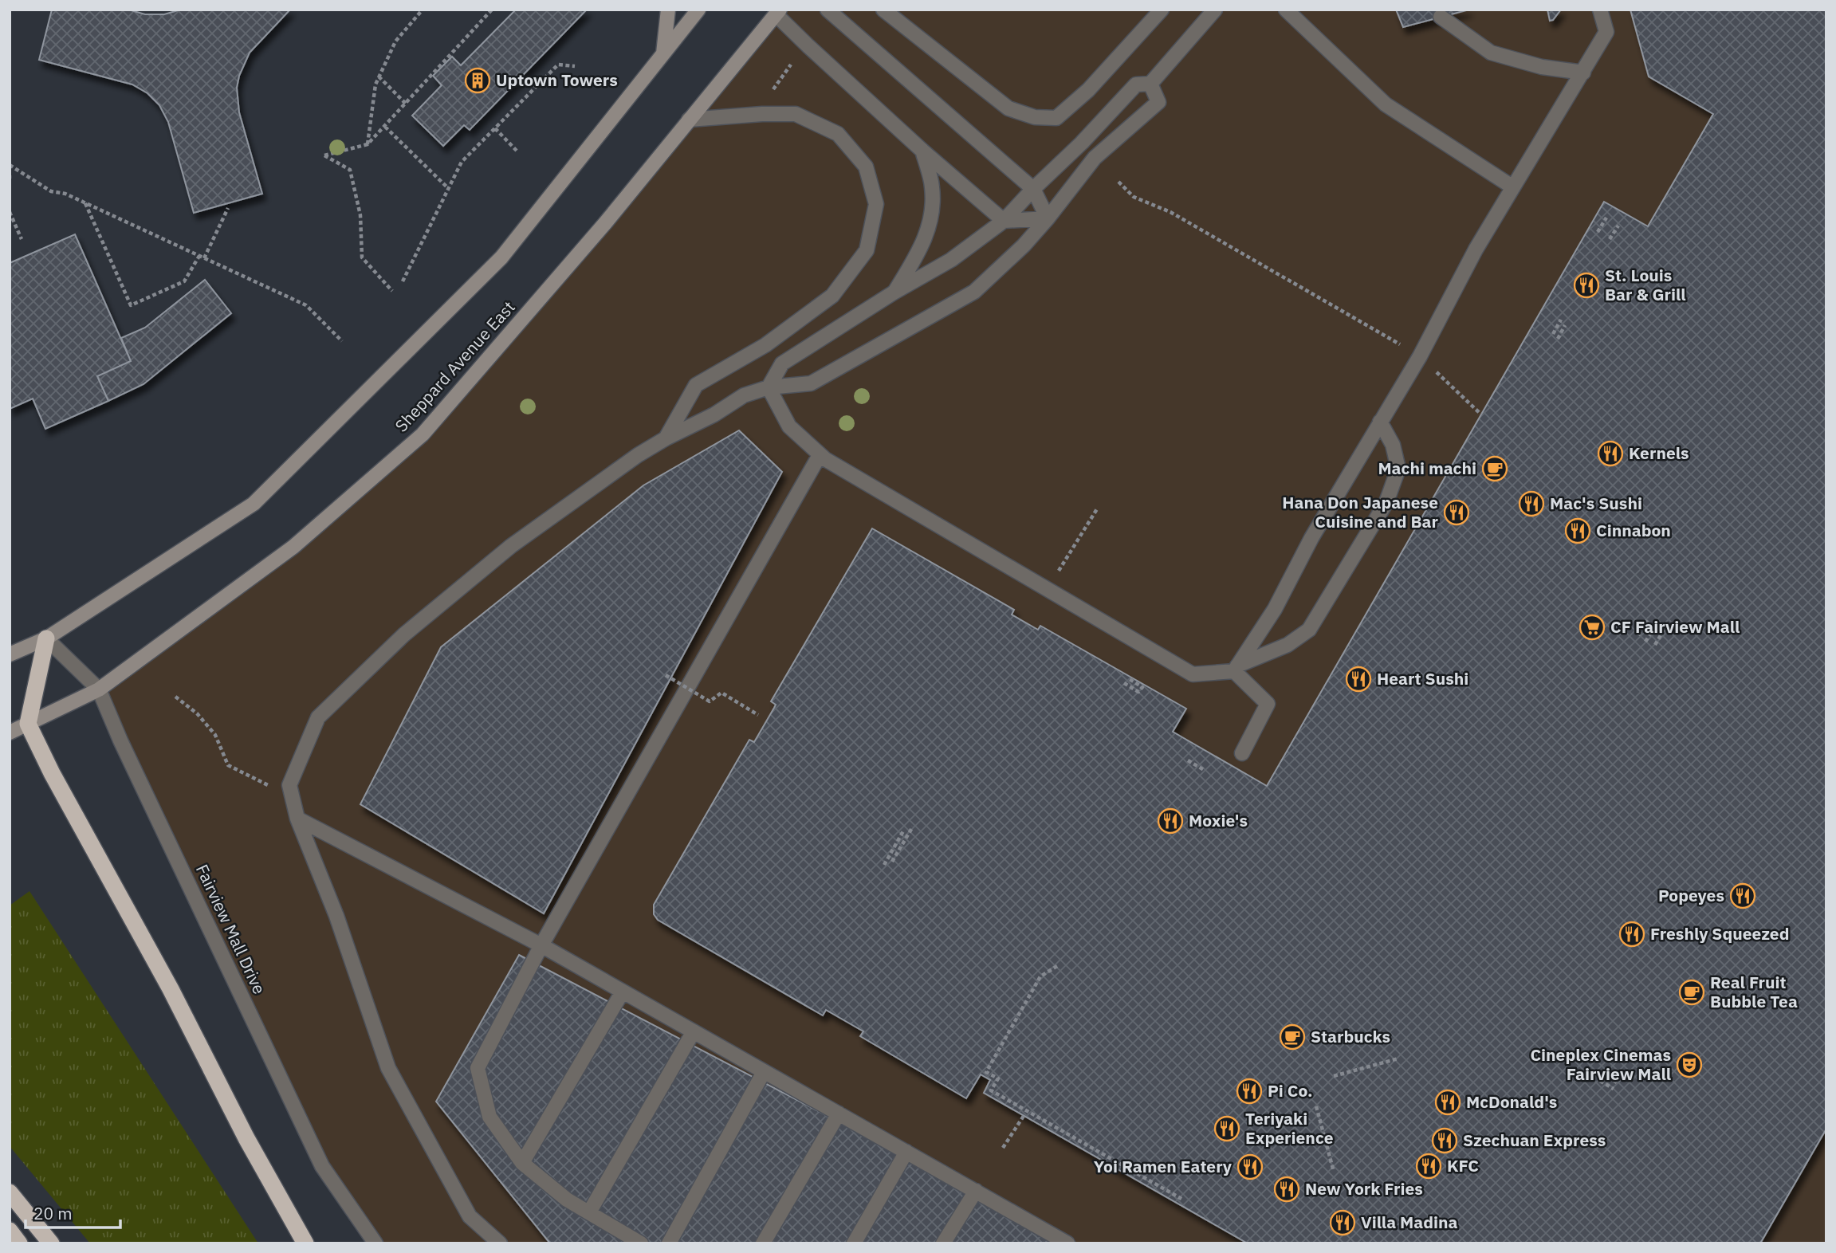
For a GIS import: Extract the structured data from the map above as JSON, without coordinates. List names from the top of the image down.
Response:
{
  "streets": {
    "main road": ["Sheppard Avenue East"],
    "street": ["Fairview Mall Drive"]
  },
  "crossings": [
    ["Sheppard Avenue East", "Fairview Mall Drive"]
  ],
  "places": {
    "building": ["Uptown Towers"],
    "restaurant": [
      "St. Louis Bar & Grill",
      "Kernels",
      "Mac's Sushi",
      "Hana Don Japanese Cuisine and Bar",
      "Cinnabon",
      "Heart Sushi",
      "Moxie's",
      "Popeyes",
      "Freshly Squeezed",
      "Pi Co.",
      "McDonald's",
      "Teriyaki Experience",
      "Szechuan Express",
      "KFC",
      "Yoi Ramen Eatery",
      "New York Fries",
      "Villa Madina"
    ],
    "cafe": ["Machi machi", "Real Fruit Bubble Tea", "Starbucks"],
    "supermarket": ["CF Fairview Mall"],
    "theatre": ["Cineplex Cinemas Fairview Mall"]
  },
  "scale_bar": "20 m"
}
